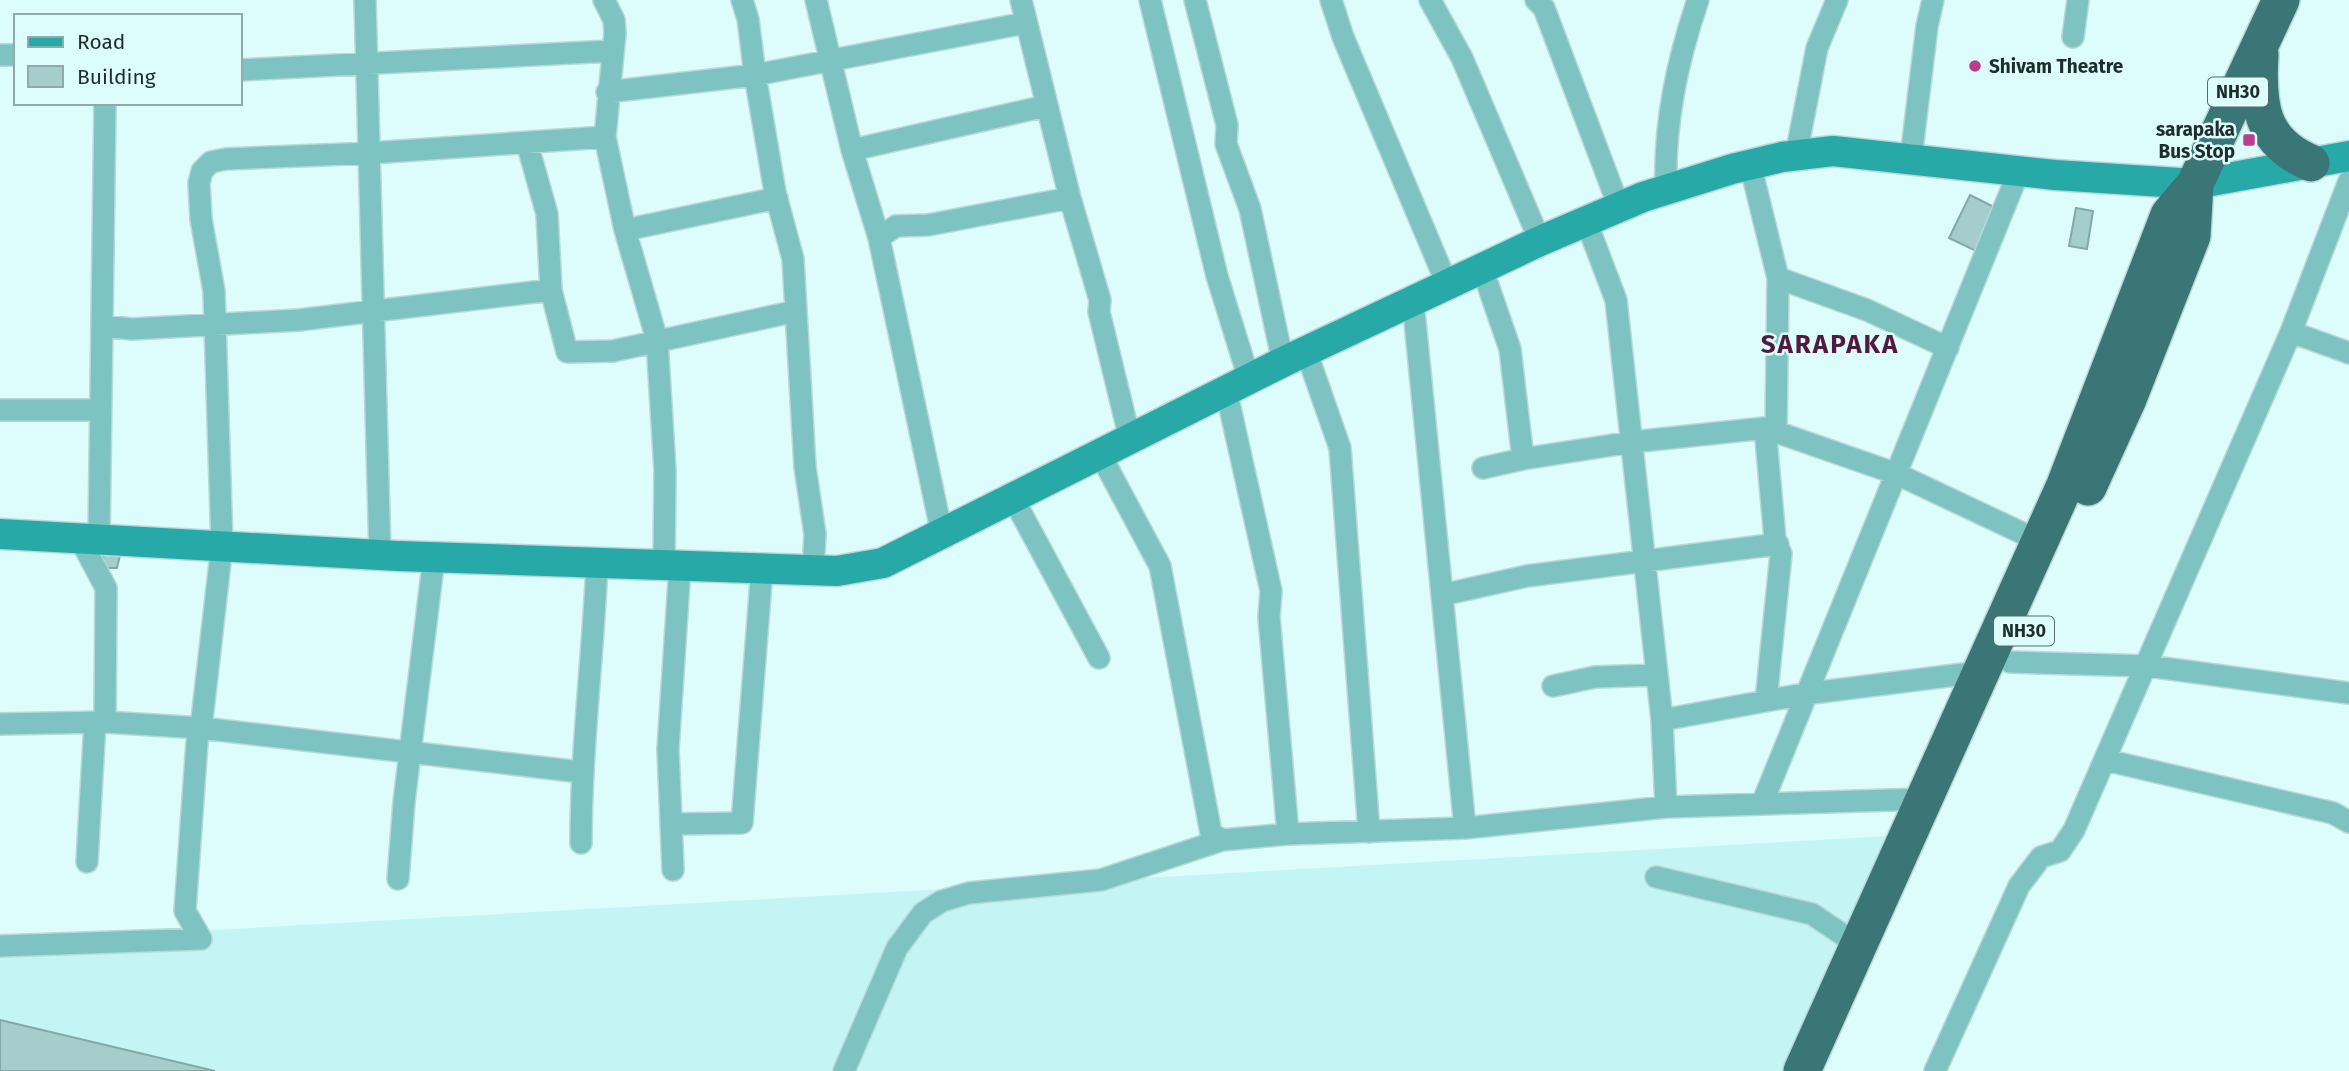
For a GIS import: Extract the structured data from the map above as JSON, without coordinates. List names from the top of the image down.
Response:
{
  "streets": {
    "highway": ["NH30"]
  },
  "districts": ["SARAPAKA"],
  "places": {
    "other": ["Shivam Theatre"],
    "transit": ["sarapaka Bus Stop"]
  },
  "legend": ["Road", "Building"]
}
